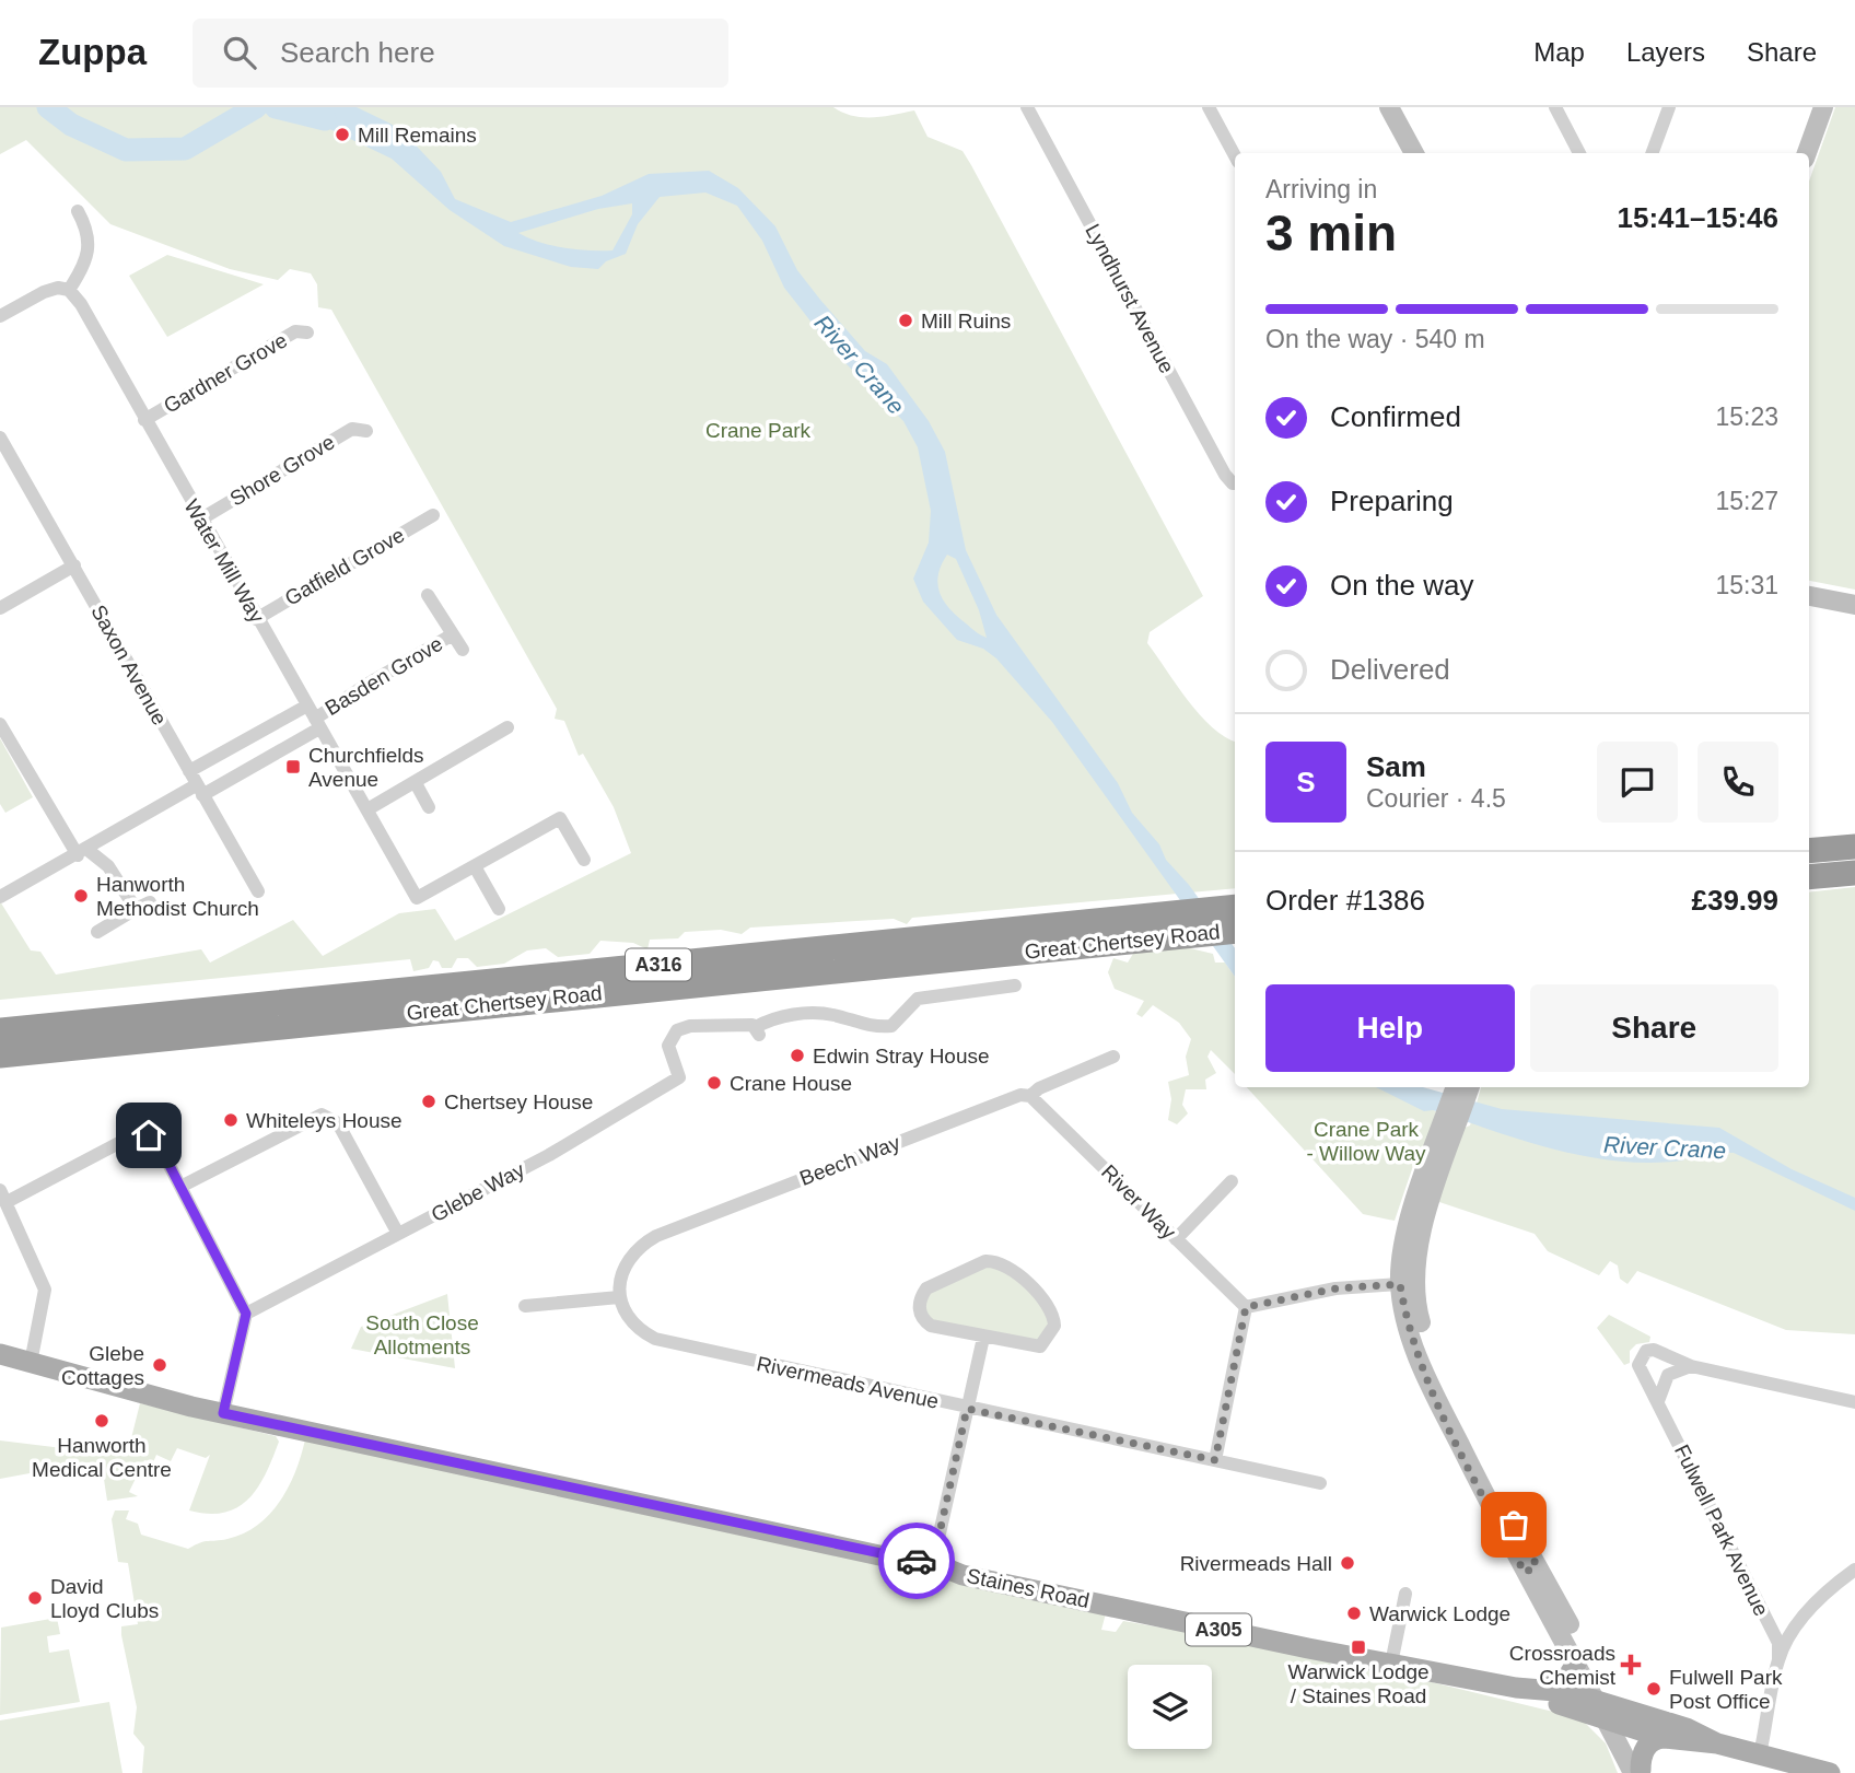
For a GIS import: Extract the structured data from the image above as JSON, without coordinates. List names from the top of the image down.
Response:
{
  "streets": {
    "highway": ["Great Chertsey Road", "A316"],
    "main road": ["Staines Road", "A305"],
    "street": [
      "Lyndhurst Avenue",
      "Gardner Grove",
      "Shore Grove",
      "Water Mill Way",
      "Gatfield Grove",
      "Saxon Avenue",
      "Basden Grove",
      "Beech Way",
      "Glebe Way",
      "River Way",
      "Rivermeads Avenue",
      "Fulwell Park Avenue"
    ]
  },
  "crossings": [
    ["Gardner Grove", "Water Mill Way"],
    ["Shore Grove", "Water Mill Way"],
    ["Water Mill Way", "Gatfield Grove"],
    ["Water Mill Way", "Basden Grove"],
    ["Beech Way", "River Way"],
    ["Beech Way", "Rivermeads Avenue"],
    ["Staines Road", "A305"]
  ],
  "water": ["River Crane"],
  "parks": ["Crane Park", "Crane Park - Willow Way", "South Close Allotments"],
  "places": {
    "other": [
      "Mill Remains",
      "Mill Ruins",
      "Hanworth Methodist Church",
      "Edwin Stray House",
      "Crane House",
      "Chertsey House",
      "Whiteleys House",
      "Glebe Cottages",
      "Hanworth Medical Centre",
      "Rivermeads Hall",
      "David Lloyd Clubs",
      "Warwick Lodge",
      "Fulwell Park Post Office"
    ],
    "transit": ["Churchfields Avenue", "Warwick Lodge / Staines Road"],
    "health": ["Crossroads Chemist"]
  },
  "page": {
    "header": "Zuppa",
    "search": "Search here",
    "nav": ["Map", "Layers", "Share"],
    "heading": ["3 min", "Arriving in", "15:41–15:46"],
    "panel": [
      "Sam",
      "Courier · 4.5",
      "Order #1386",
      "£39.99"
    ],
    "bar": "On the way · 540 m",
    "list": [
      ["Confirmed", "15:23"],
      ["Preparing", "15:27"],
      ["On the way", "15:31"],
      "Delivered"
    ],
    "round": "S",
    "buttons": ["Help", "Share"]
  }
}
